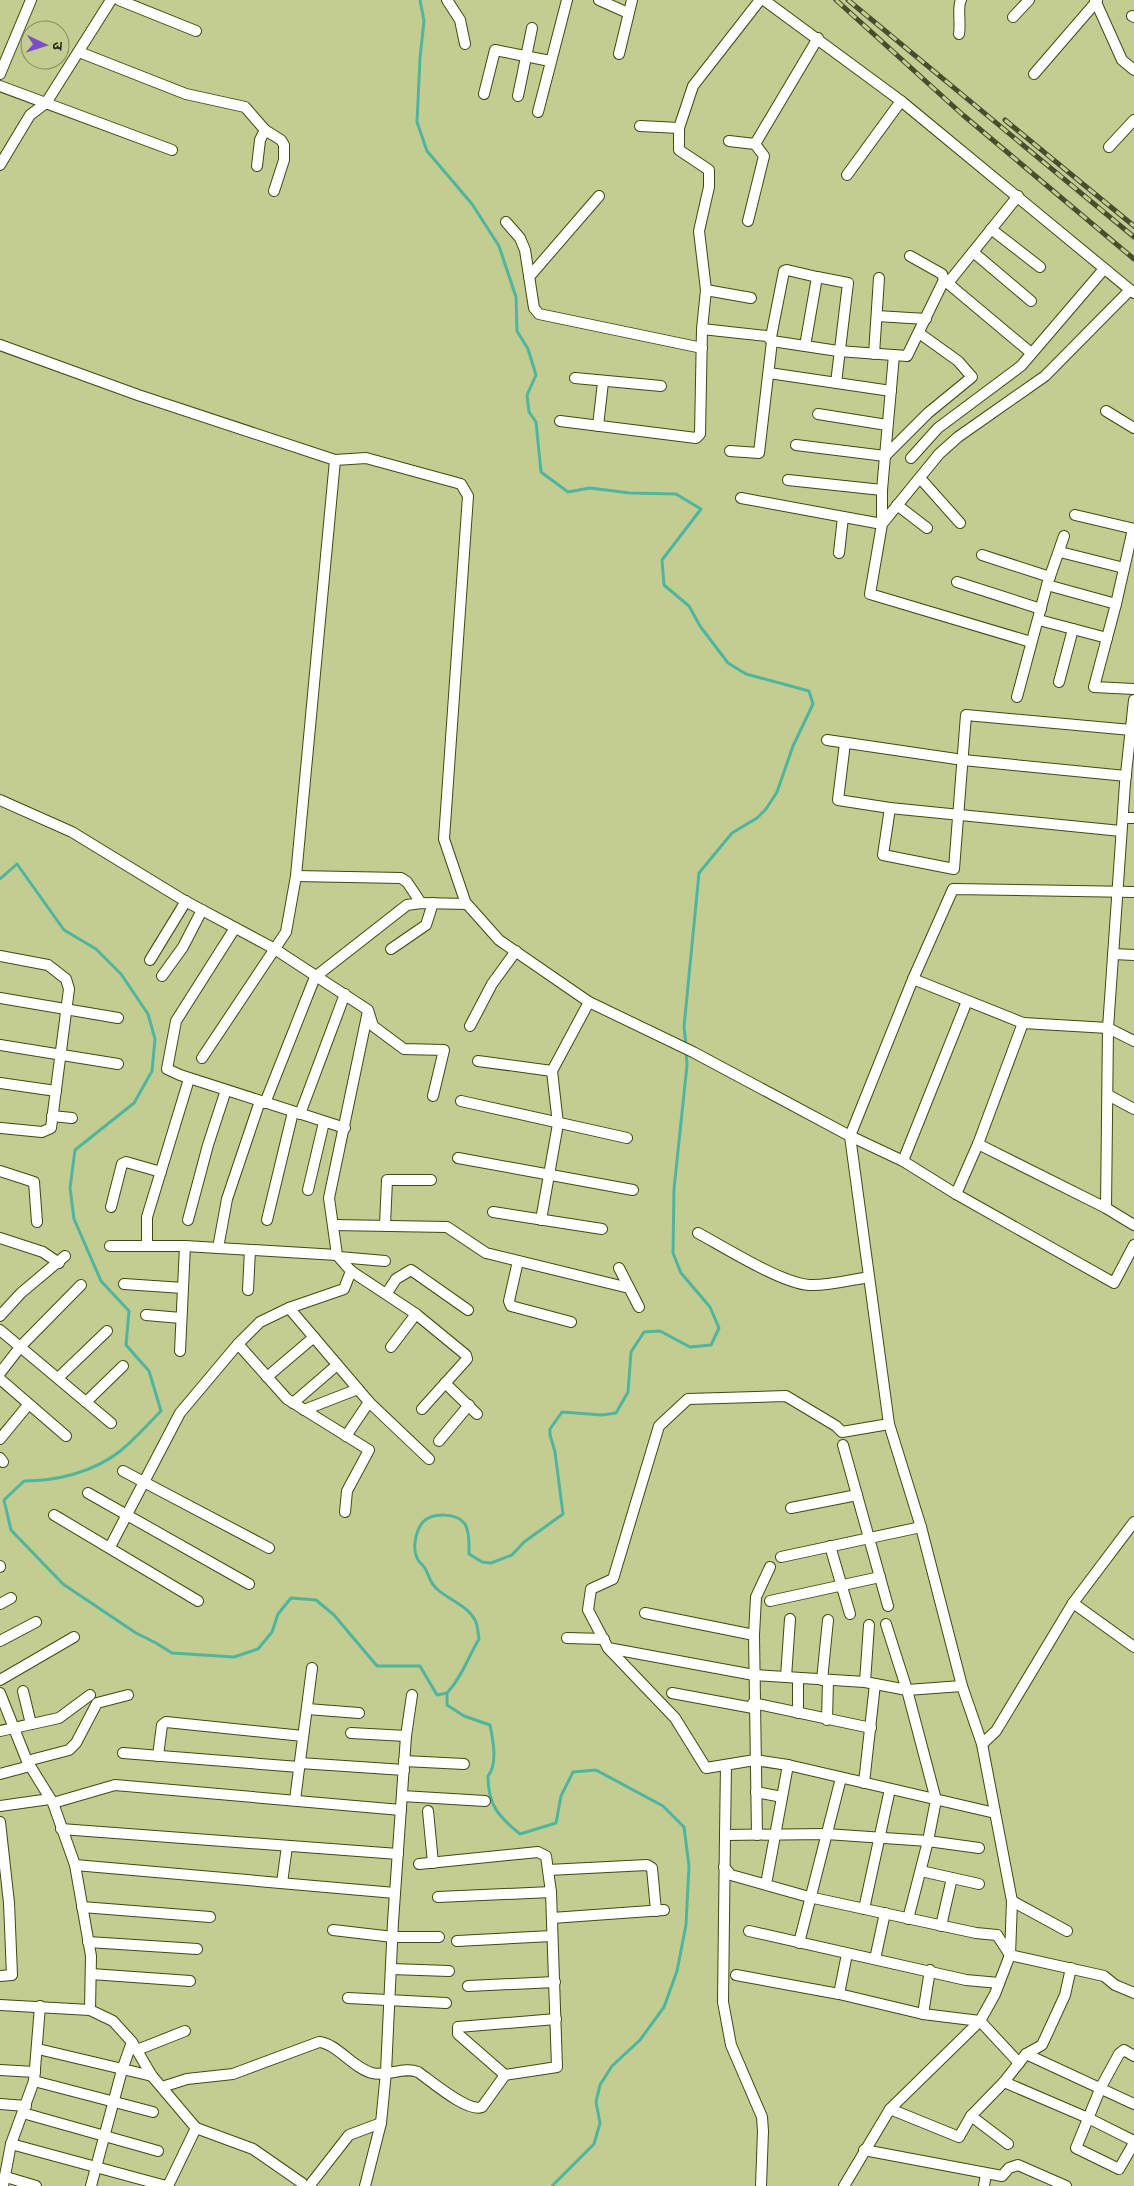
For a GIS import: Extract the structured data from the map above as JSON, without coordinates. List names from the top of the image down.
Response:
{
  "north": "right"
}
